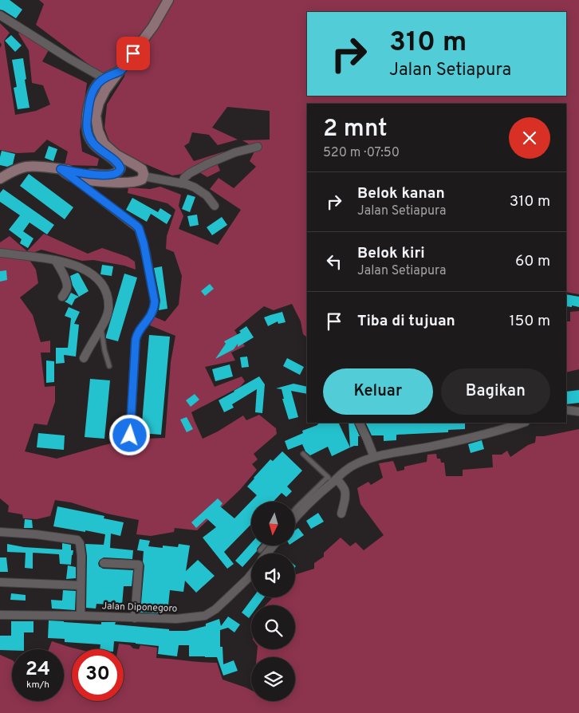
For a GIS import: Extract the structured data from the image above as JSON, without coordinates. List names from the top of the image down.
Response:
{
  "streets": {
    "street": ["Jalan Diponegoro"]
  },
  "north": "bottom",
  "page": {
    "turn": ["310 m", "Jalan Setiapura"],
    "heading": ["2 mnt", "520 m · 07:50"],
    "list": [
      {
        "name": "Belok kanan",
        "note": "Jalan Setiapura",
        "value": "310 m"
      },
      {
        "name": "Belok kiri",
        "note": "Jalan Setiapura",
        "value": "60 m"
      },
      {
        "name": "Tiba di tujuan",
        "value": "150 m"
      }
    ],
    "buttons": ["Keluar", "Bagikan"],
    "speed": "24 km/h",
    "limit": "30"
  }
}
